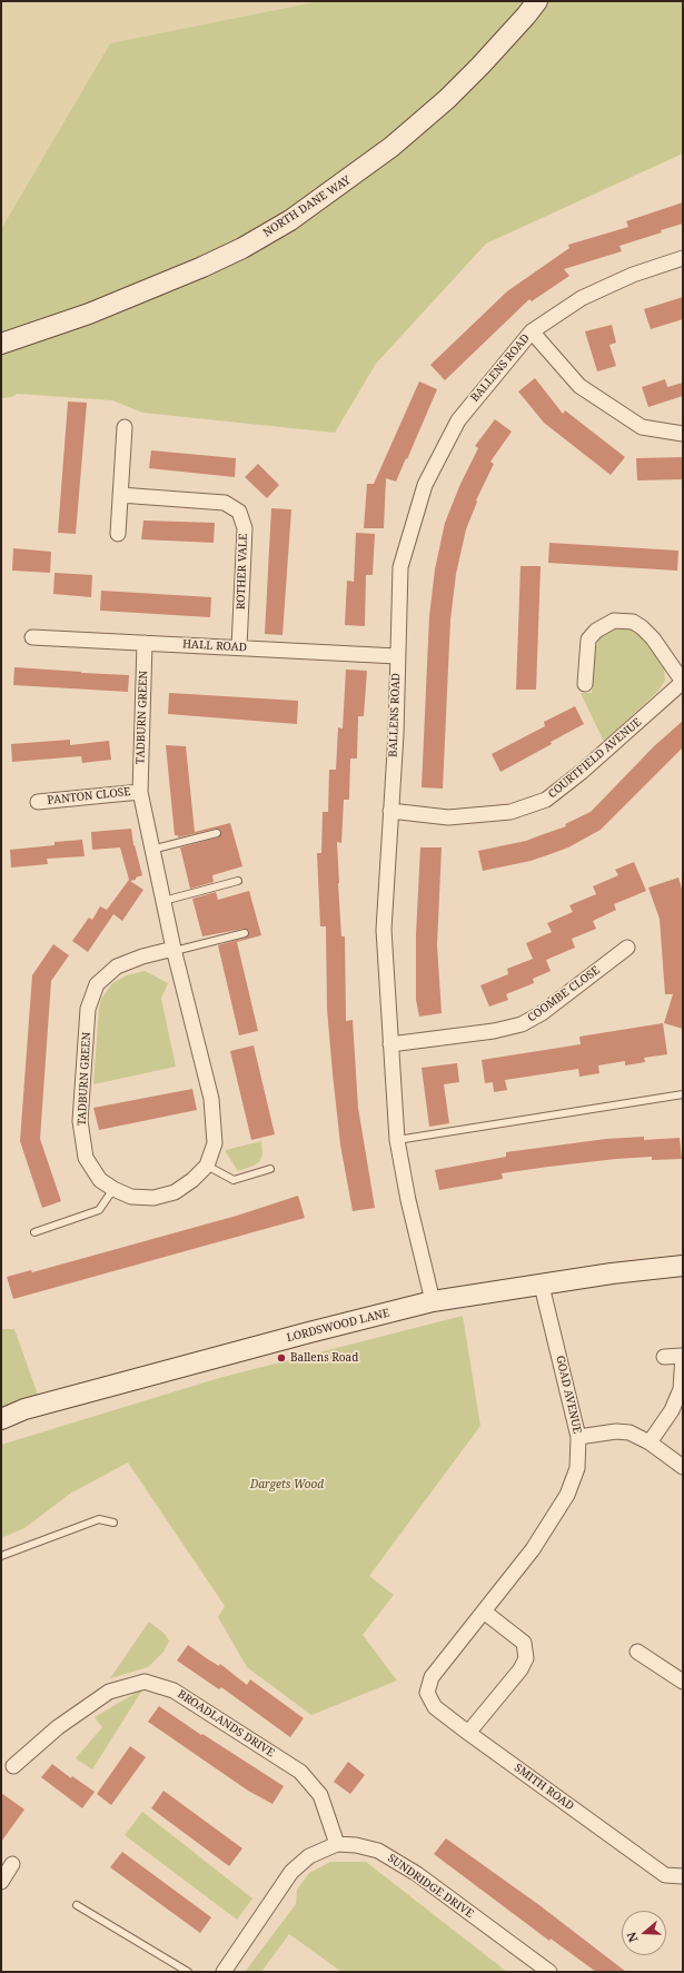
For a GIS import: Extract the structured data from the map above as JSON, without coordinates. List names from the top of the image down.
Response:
{
  "streets": {
    "street": [
      "NORTH DANE WAY",
      "BALLENS ROAD",
      "ROTHER VALE",
      "HALL ROAD",
      "TADBURN GREEN",
      "COURTFIELD AVENUE",
      "PANTON CLOSE",
      "COOMBE CLOSE",
      "LORDSWOOD LANE",
      "GOAD AVENUE",
      "BROADLANDS DRIVE",
      "SMITH ROAD",
      "SUNDRIDGE DRIVE"
    ]
  },
  "crossings": [
    ["BALLENS ROAD", "HALL ROAD"],
    ["BALLENS ROAD", "COURTFIELD AVENUE"],
    ["BALLENS ROAD", "COOMBE CLOSE"],
    ["BALLENS ROAD", "LORDSWOOD LANE"],
    ["ROTHER VALE", "HALL ROAD"],
    ["HALL ROAD", "TADBURN GREEN"],
    ["TADBURN GREEN", "PANTON CLOSE"],
    ["LORDSWOOD LANE", "GOAD AVENUE"],
    ["GOAD AVENUE", "SMITH ROAD"],
    ["BROADLANDS DRIVE", "SUNDRIDGE DRIVE"]
  ],
  "parks": ["Dargets Wood"],
  "places": ["Ballens Road"],
  "north": "left"
}
